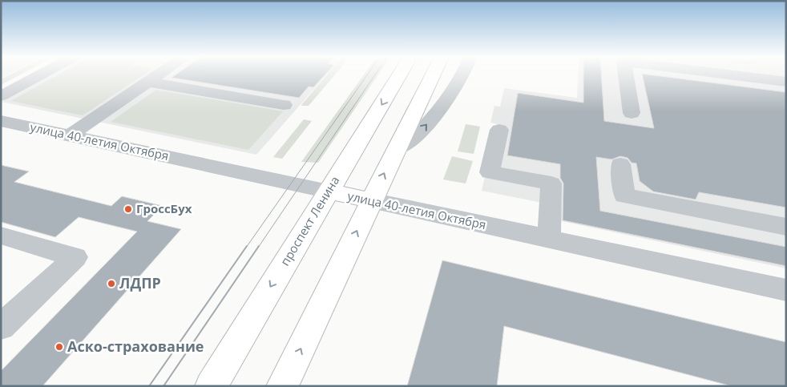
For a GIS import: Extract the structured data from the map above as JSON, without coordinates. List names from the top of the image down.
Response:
{
  "streets": {
    "main road": ["улица 40-летия Октября", "проспект Ленина"]
  },
  "crossings": [
    ["улица 40-летия Октября", "проспект Ленина"]
  ],
  "places": ["ГроссБух", "ЛДПР", "Аско-страхование"]
}
